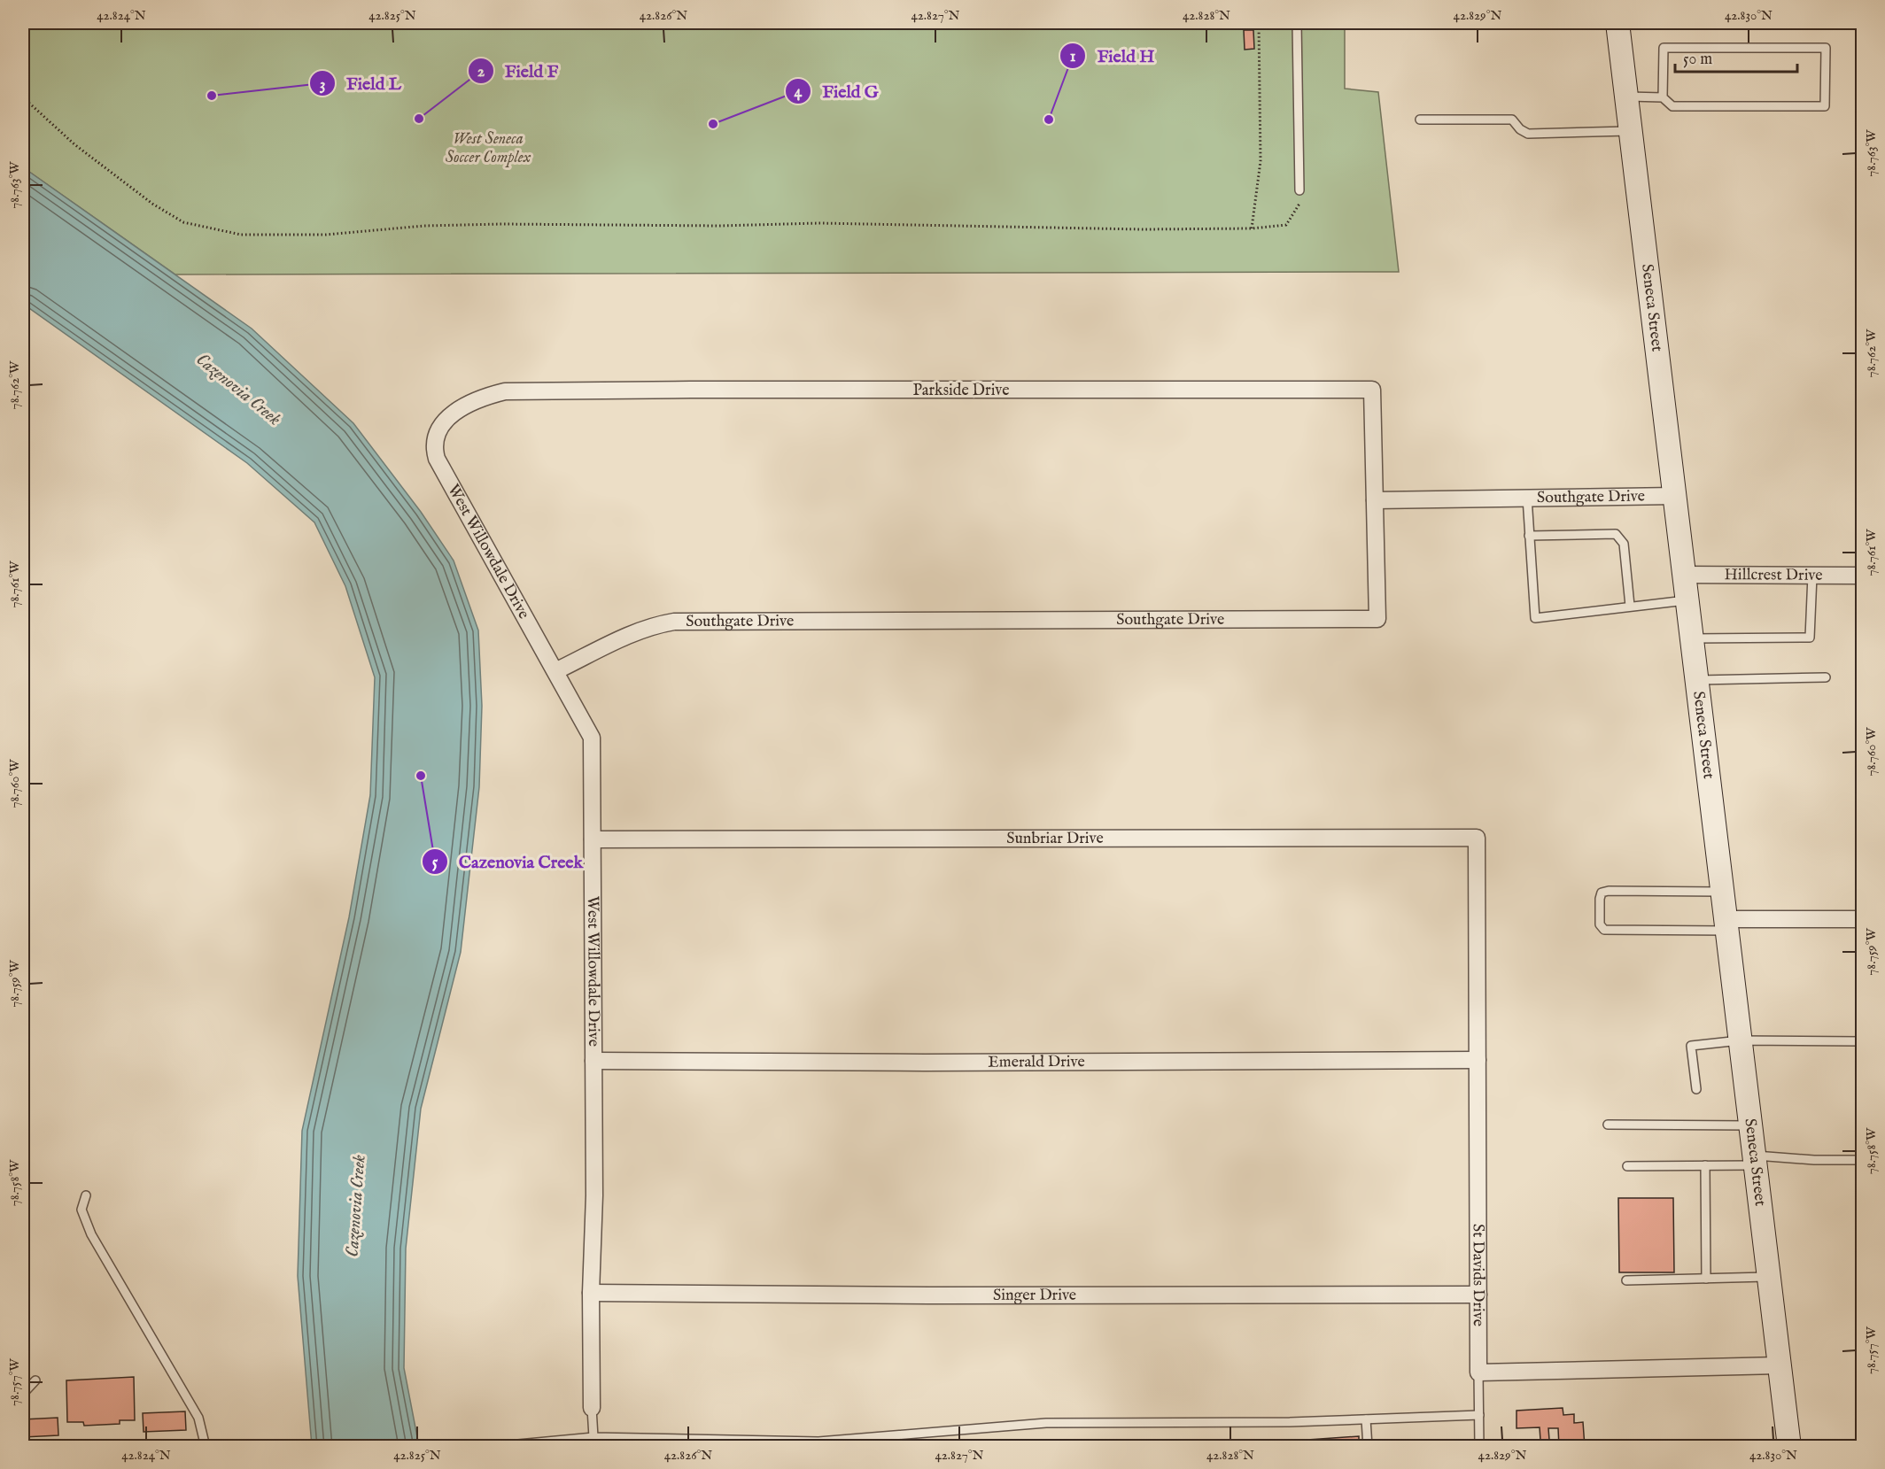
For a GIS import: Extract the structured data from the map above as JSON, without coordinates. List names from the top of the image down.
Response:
{
  "streets": {
    "street": [
      "Seneca Street",
      "Parkside Drive",
      "Southgate Drive",
      "West Willowdale Drive",
      "Hillcrest Drive",
      "Sunbriar Drive",
      "Emerald Drive",
      "St Davids Drive",
      "Singer Drive"
    ]
  },
  "crossings": [
    ["Seneca Street", "Southgate Drive"],
    ["Seneca Street", "Hillcrest Drive"],
    ["Parkside Drive", "Southgate Drive"],
    ["Parkside Drive", "West Willowdale Drive"],
    ["Southgate Drive", "West Willowdale Drive"],
    ["West Willowdale Drive", "Sunbriar Drive"],
    ["West Willowdale Drive", "Emerald Drive"],
    ["West Willowdale Drive", "Singer Drive"],
    ["Sunbriar Drive", "St Davids Drive"],
    ["Emerald Drive", "St Davids Drive"],
    ["St Davids Drive", "Singer Drive"]
  ],
  "water": ["Cazenovia Creek"],
  "parks": ["West Seneca Soccer Complex"],
  "places": [
    "Field L",
    "Field F",
    "Field H",
    "Field G",
    "Cazenovia Creek"
  ],
  "scale_bar": "50 m",
  "coordinates": [
    "42.824°N",
    "42.825°N",
    "42.826°N",
    "42.827°N",
    "42.828°N",
    "42.829°N",
    "42.830°N",
    "78.763°W",
    "78.762°W",
    "78.761°W",
    "78.760°W",
    "78.759°W",
    "78.758°W",
    "78.757°W"
  ]
}
